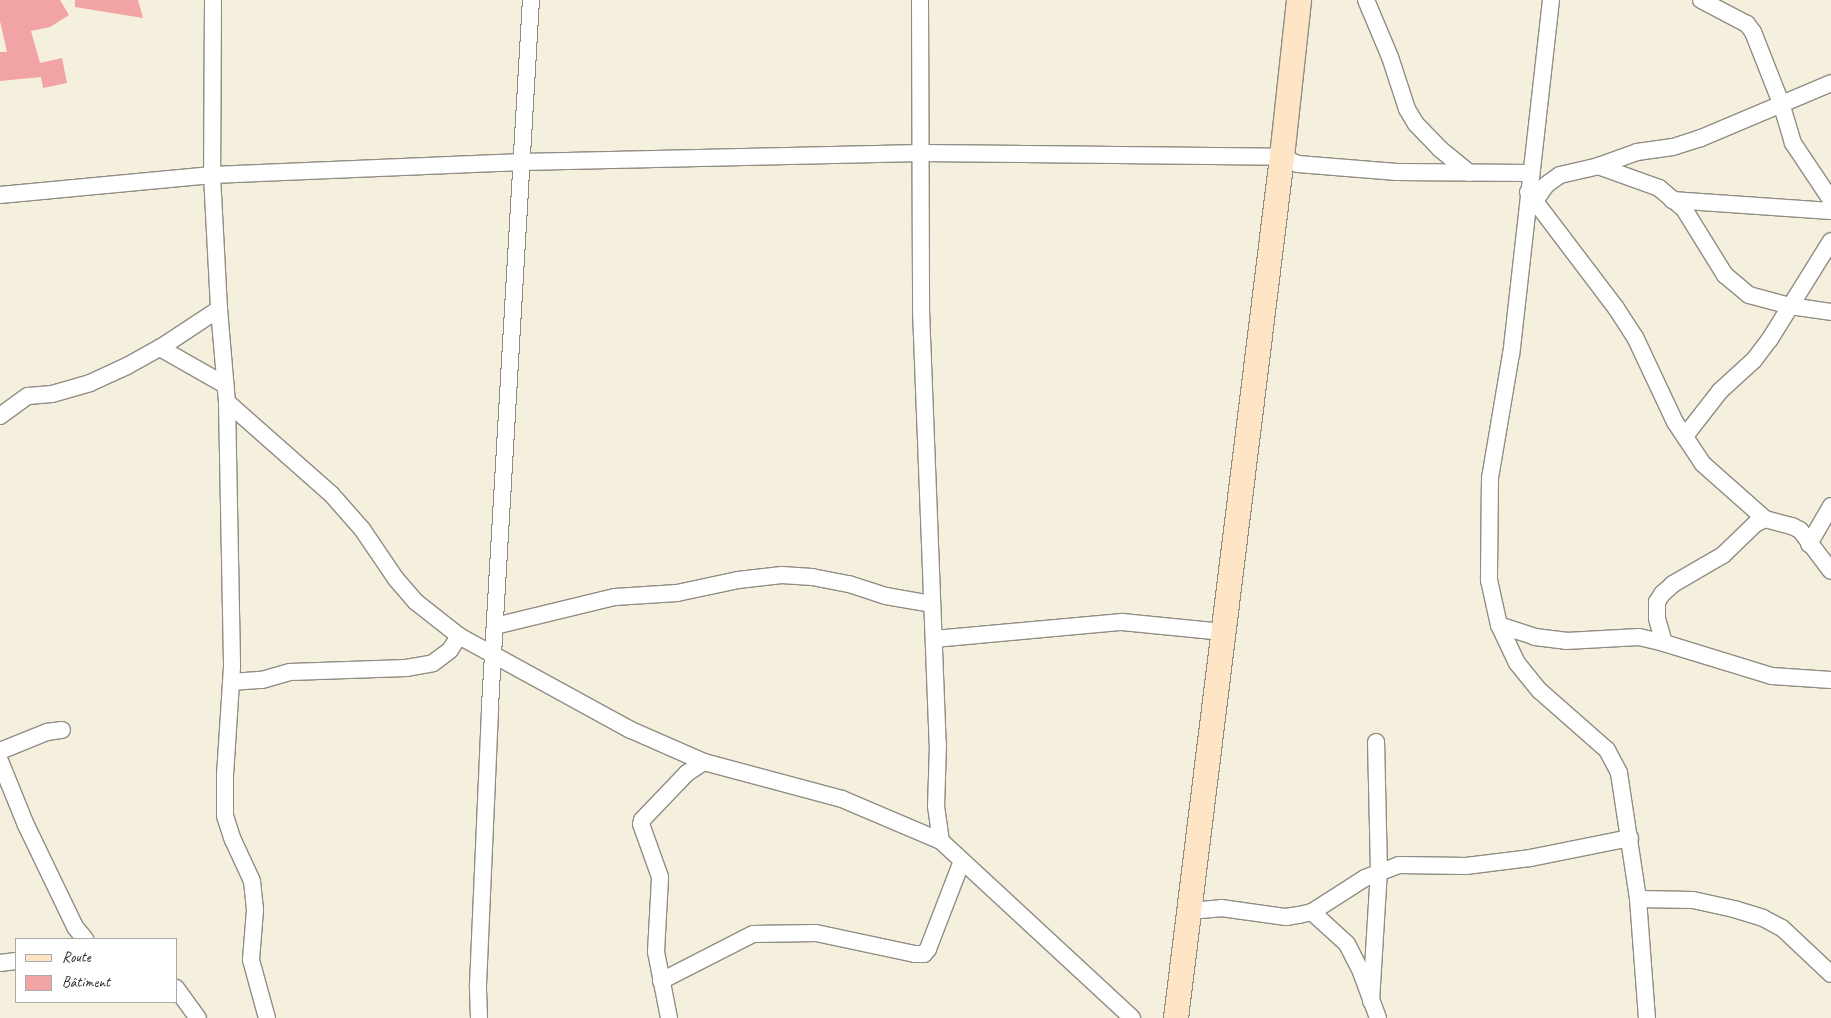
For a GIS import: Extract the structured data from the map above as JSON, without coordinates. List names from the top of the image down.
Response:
{
  "legend": ["Route", "Bâtiment"]
}
